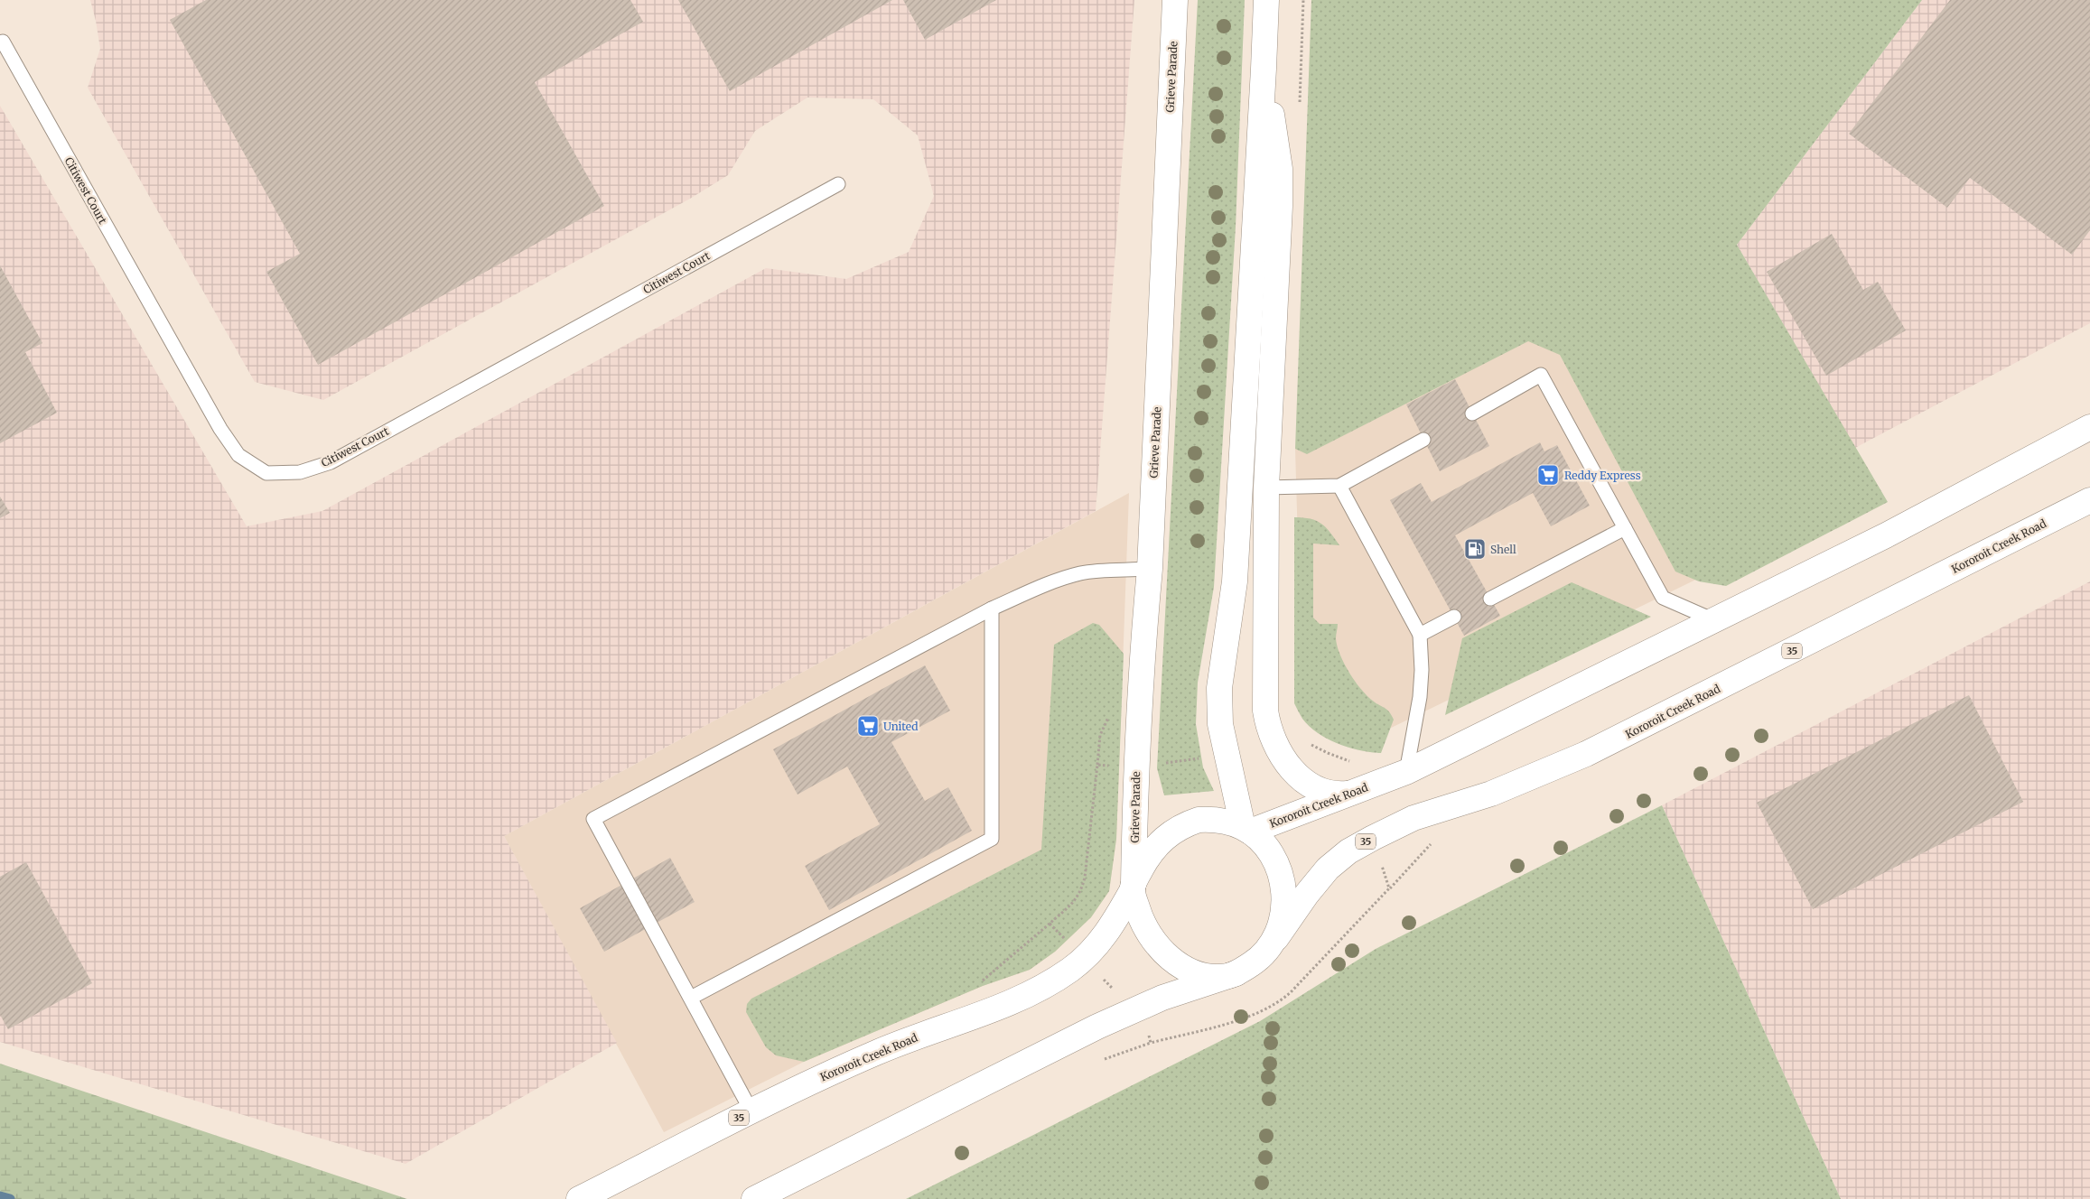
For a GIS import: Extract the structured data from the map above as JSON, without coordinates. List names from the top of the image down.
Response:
{
  "streets": {
    "main road": ["Grieve Parade", "Kororoit Creek Road", "35"],
    "lane": ["Citiwest Court"]
  },
  "crossings": [
    ["Grieve Parade", "Kororoit Creek Road"],
    ["Grieve Parade", "35"],
    ["Kororoit Creek Road", "35"]
  ],
  "places": {
    "supermarket": ["Reddy Express", "United"],
    "fuel station": ["Shell"]
  }
}
